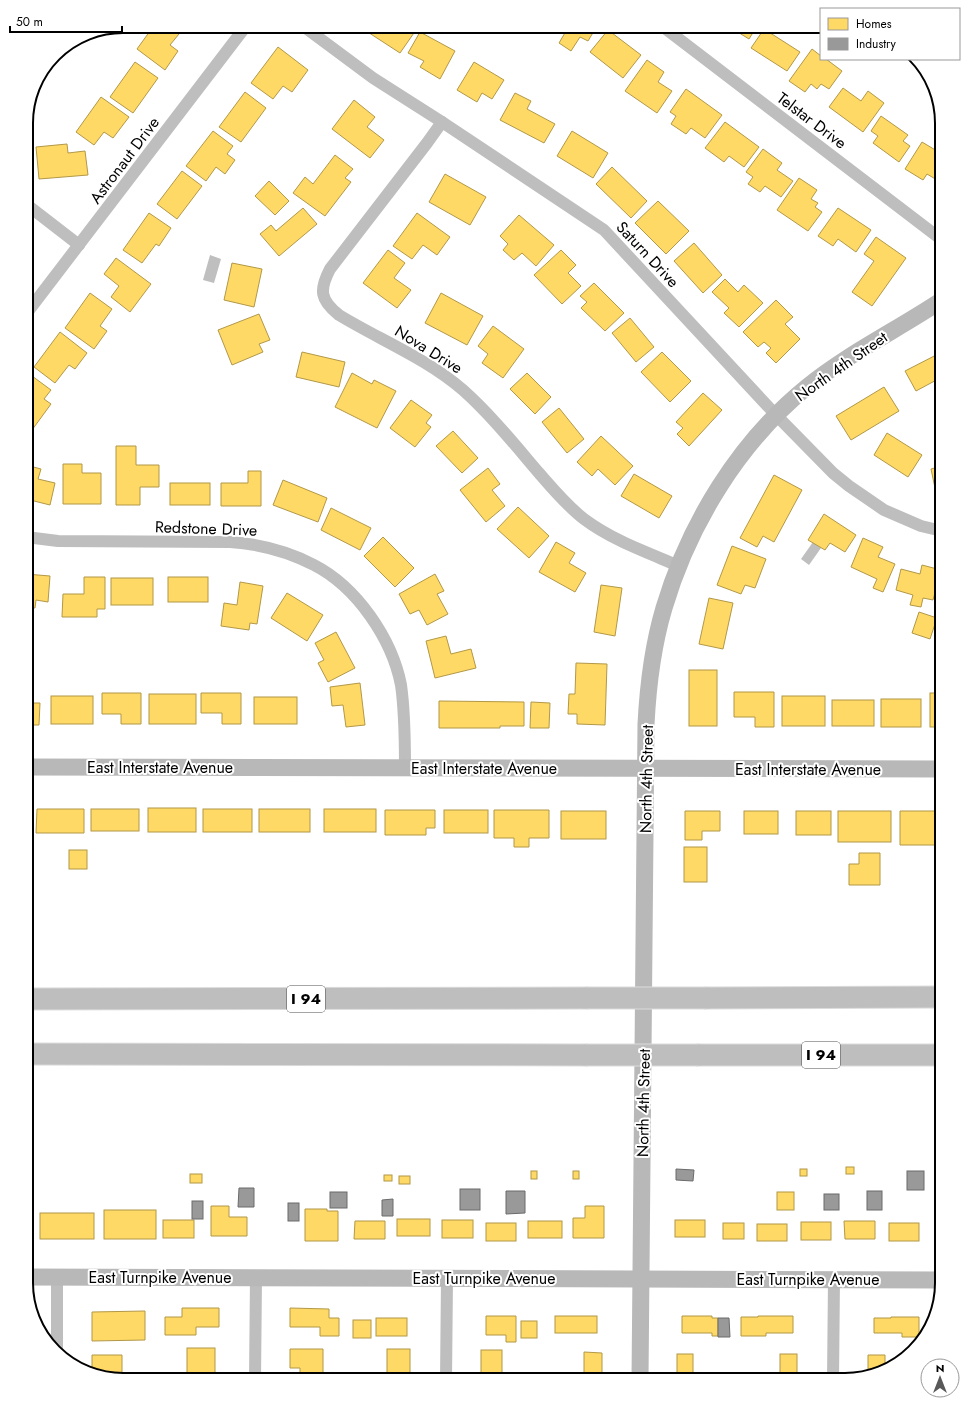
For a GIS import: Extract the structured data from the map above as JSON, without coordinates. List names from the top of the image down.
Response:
{
  "streets": {
    "highway": ["I 94"],
    "street": [
      "Telstar Drive",
      "Astronaut Drive",
      "Saturn Drive",
      "Nova Drive",
      "North 4th Street",
      "Redstone Drive",
      "East Interstate Avenue",
      "East Turnpike Avenue"
    ]
  },
  "crossings": [
    ["Saturn Drive", "Nova Drive"],
    ["Saturn Drive", "North 4th Street"],
    ["Nova Drive", "North 4th Street"],
    ["North 4th Street", "East Interstate Avenue"],
    ["North 4th Street", "East Turnpike Avenue"],
    ["Redstone Drive", "East Interstate Avenue"]
  ],
  "legend": ["Homes", "Industry"],
  "scale_bar": "50 m",
  "north": "top"
}
